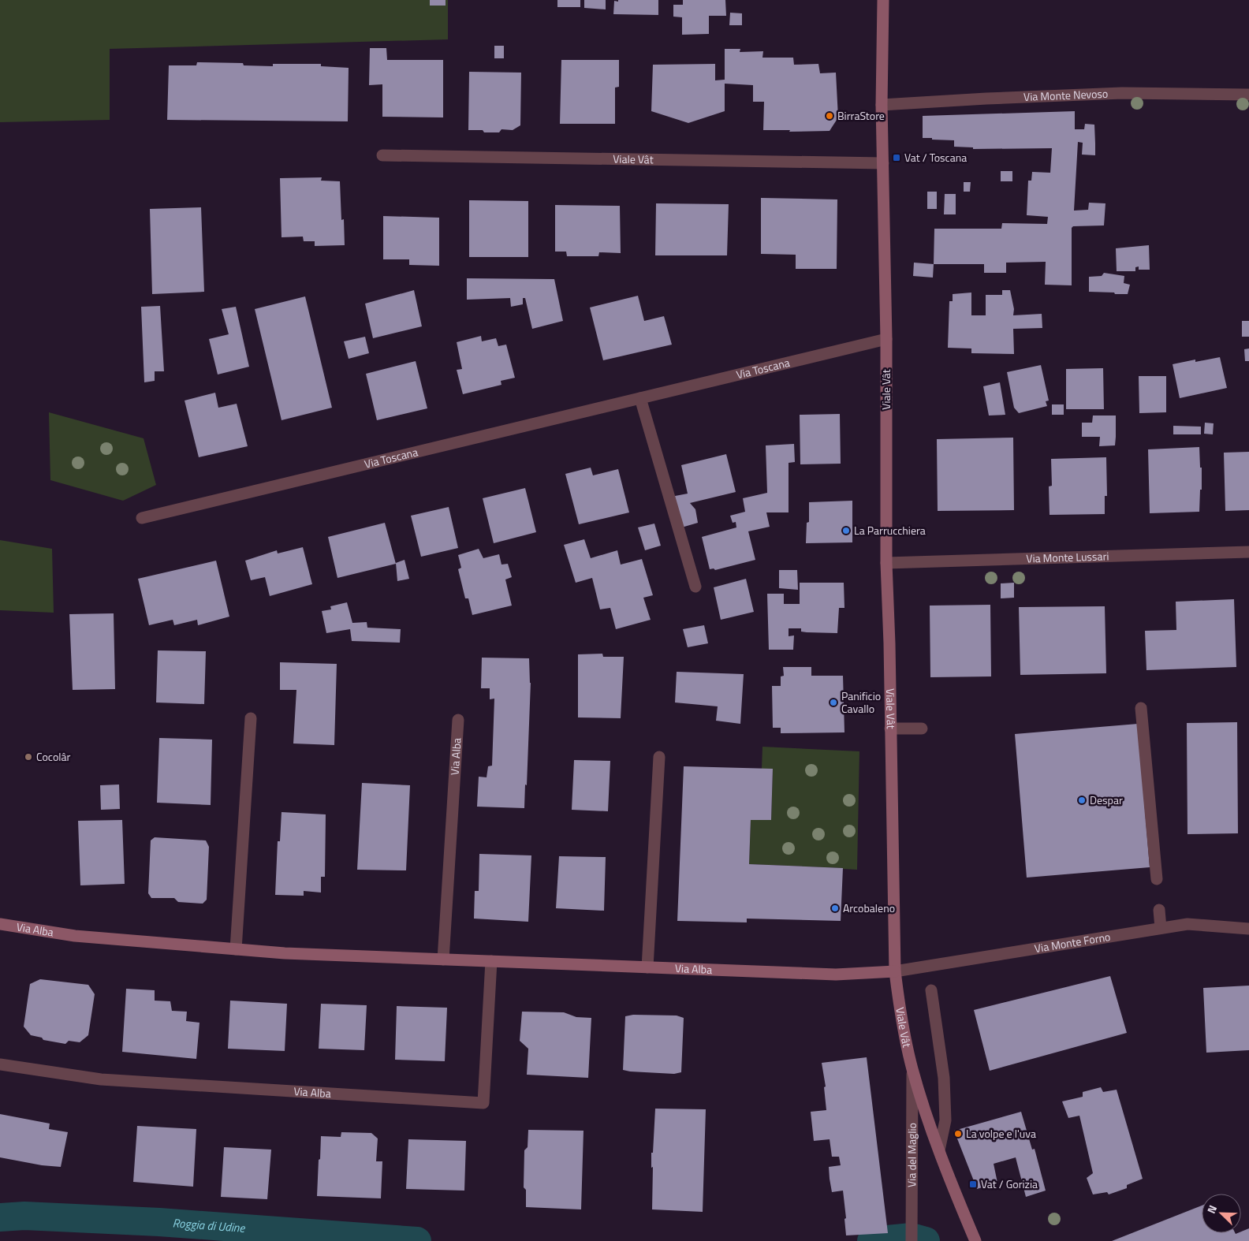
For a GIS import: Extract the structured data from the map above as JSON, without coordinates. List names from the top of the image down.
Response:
{
  "streets": {
    "main road": ["Viale Vât", "Via Alba"],
    "street": [
      "Via Monte Nevoso",
      "Via Toscana",
      "Via Monte Lussari",
      "Via Monte Forno",
      "Via del Maglio"
    ]
  },
  "crossings": [
    ["Via Monte Nevoso", "Viale Vât"],
    ["Viale Vât", "Via Toscana"],
    ["Viale Vât", "Via Monte Lussari"],
    ["Viale Vât", "Via Alba"],
    ["Viale Vât", "Via Monte Forno"],
    ["Viale Vât", "Via del Maglio"],
    ["Via Alba", "Via Monte Forno"]
  ],
  "water": ["Roggia di Udine"],
  "places": {
    "other": [
      "BirraStore",
      "La Parrucchiera",
      "Panificio Cavallo",
      "Cocolâr",
      "Despar",
      "Arcobaleno",
      "La volpe e l'uva"
    ],
    "transit": ["Vat / Toscana", "Vat / Gorizia"]
  },
  "north": "top left"
}
